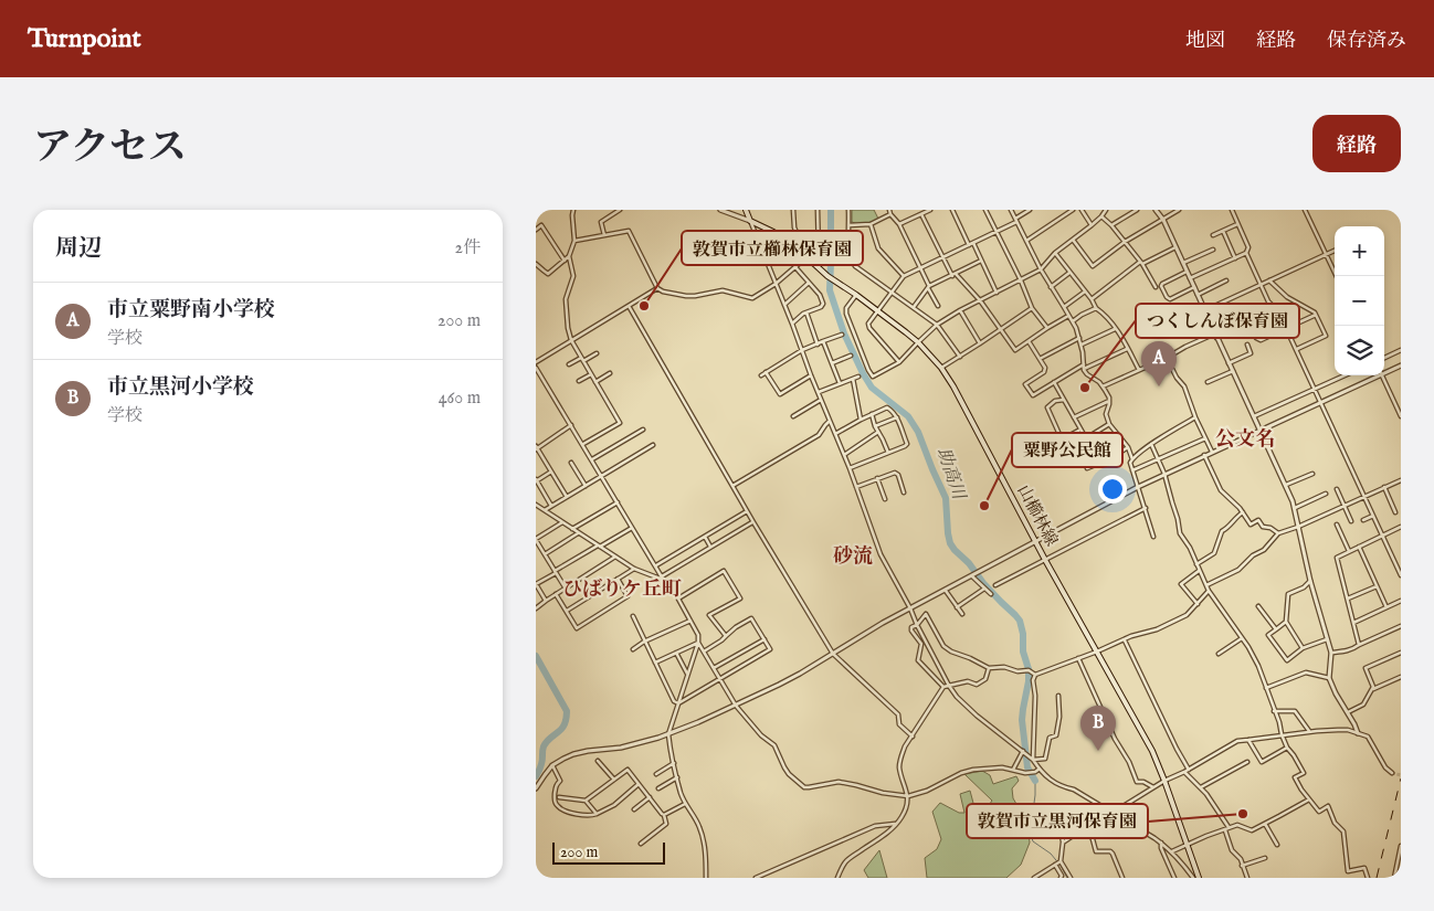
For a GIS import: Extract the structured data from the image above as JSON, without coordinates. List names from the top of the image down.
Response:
{
  "streets": {
    "main road": ["山櫛林線"]
  },
  "districts": ["公文名", "砂流", "ひばりケ丘町"],
  "water": ["助高川"],
  "places": [
    "敦賀市立櫛林保育園",
    "つくしんぼ保育園",
    "粟野公民館",
    "敦賀市立黒河保育園"
  ],
  "scale_bar": "200 m",
  "page": {
    "header": "Turnpoint",
    "nav": ["地図", "経路", "保存済み"],
    "title": "アクセス",
    "buttons": "経路",
    "heading": ["周辺", "2件"],
    "map_buttons": ["+", "−"],
    "list": [
      {
        "mark": "A",
        "name": "市立粟野南小学校",
        "note": "学校",
        "value": "200 m"
      },
      {
        "mark": "B",
        "name": "市立黒河小学校",
        "note": "学校",
        "value": "460 m"
      }
    ],
    "pins": ["A", "B"],
    "scale": "200 m"
  }
}
